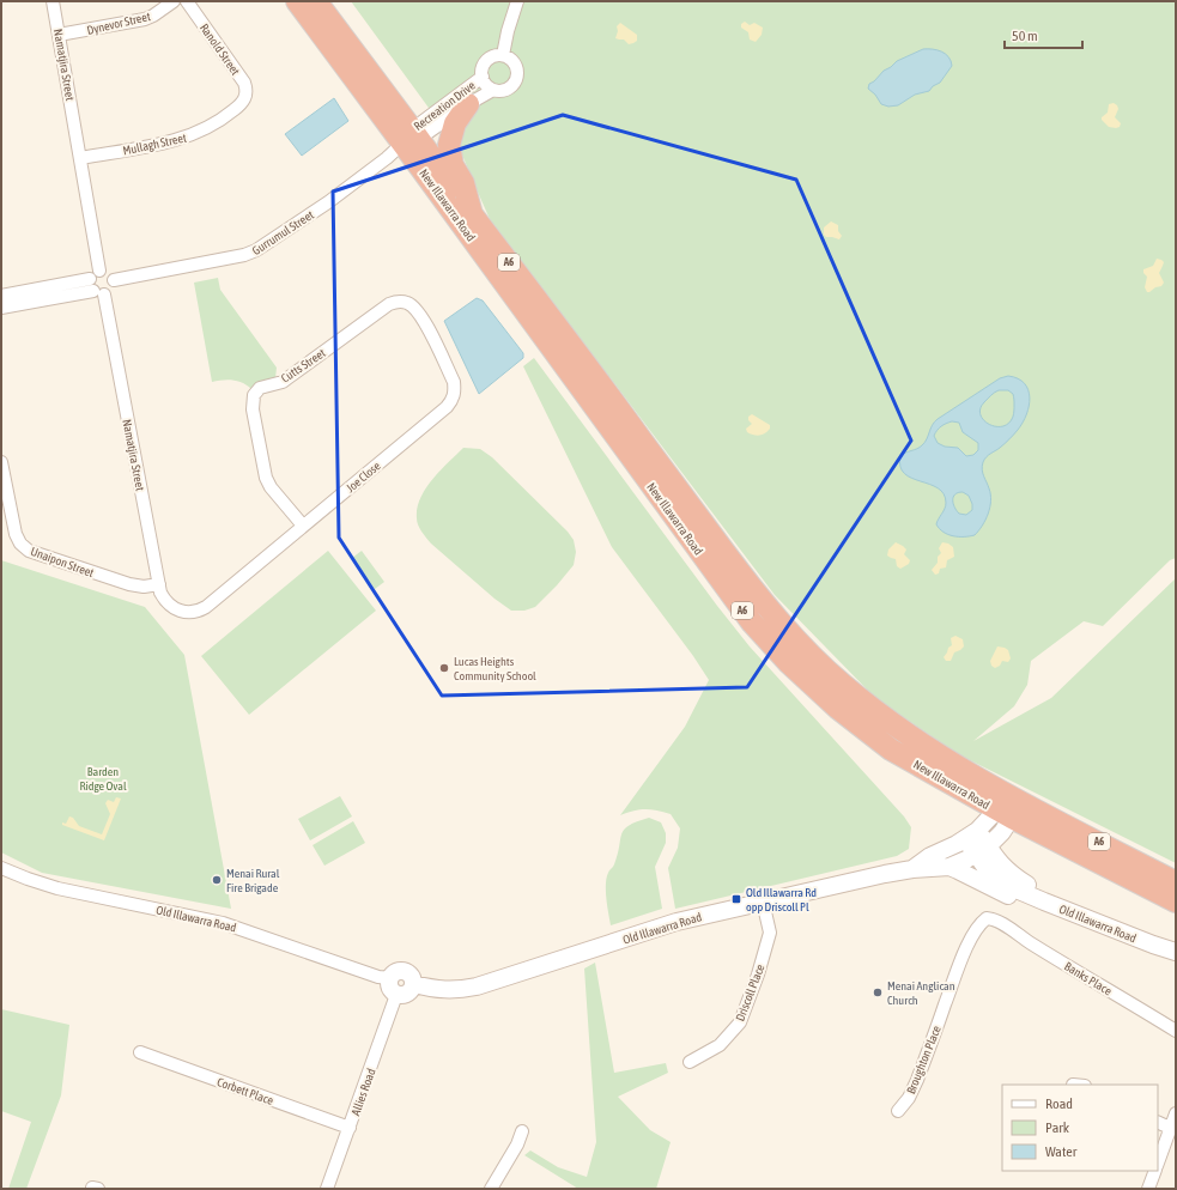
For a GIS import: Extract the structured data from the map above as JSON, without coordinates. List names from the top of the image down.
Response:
{
  "streets": {
    "highway": ["New Illawarra Road", "A6"],
    "street": [
      "Dynevor Street",
      "Ranold Street",
      "Namatjira Street",
      "Recreation Drive",
      "Mullagh Street",
      "Gurrumul Street",
      "Cutts Street",
      "Joe Close",
      "Unaipon Street",
      "Old Illawarra Road",
      "Banks Place",
      "Driscoll Place",
      "Broughton Place",
      "Corbett Place",
      "Allies Road"
    ]
  },
  "crossings": [
    ["Dynevor Street", "Namatjira Street"],
    ["Ranold Street", "Mullagh Street"],
    ["Namatjira Street", "Mullagh Street"],
    ["Namatjira Street", "Gurrumul Street"],
    ["Namatjira Street", "Joe Close"],
    ["Namatjira Street", "Unaipon Street"],
    ["Recreation Drive", "New Illawarra Road"],
    ["Recreation Drive", "Gurrumul Street"],
    ["New Illawarra Road", "Gurrumul Street"],
    ["New Illawarra Road", "Old Illawarra Road"],
    ["Cutts Street", "Joe Close"],
    ["Old Illawarra Road", "Driscoll Place"],
    ["Old Illawarra Road", "Allies Road"],
    ["Banks Place", "Broughton Place"],
    ["Corbett Place", "Allies Road"]
  ],
  "parks": ["Barden Ridge Oval"],
  "places": {
    "other": ["Lucas Heights Community School", "Menai Rural Fire Brigade", "Menai Anglican Church"],
    "transit": ["Old Illawarra Rd opp Driscoll Pl"]
  },
  "legend": ["Road", "Park", "Water"],
  "scale_bar": "50 m"
}
